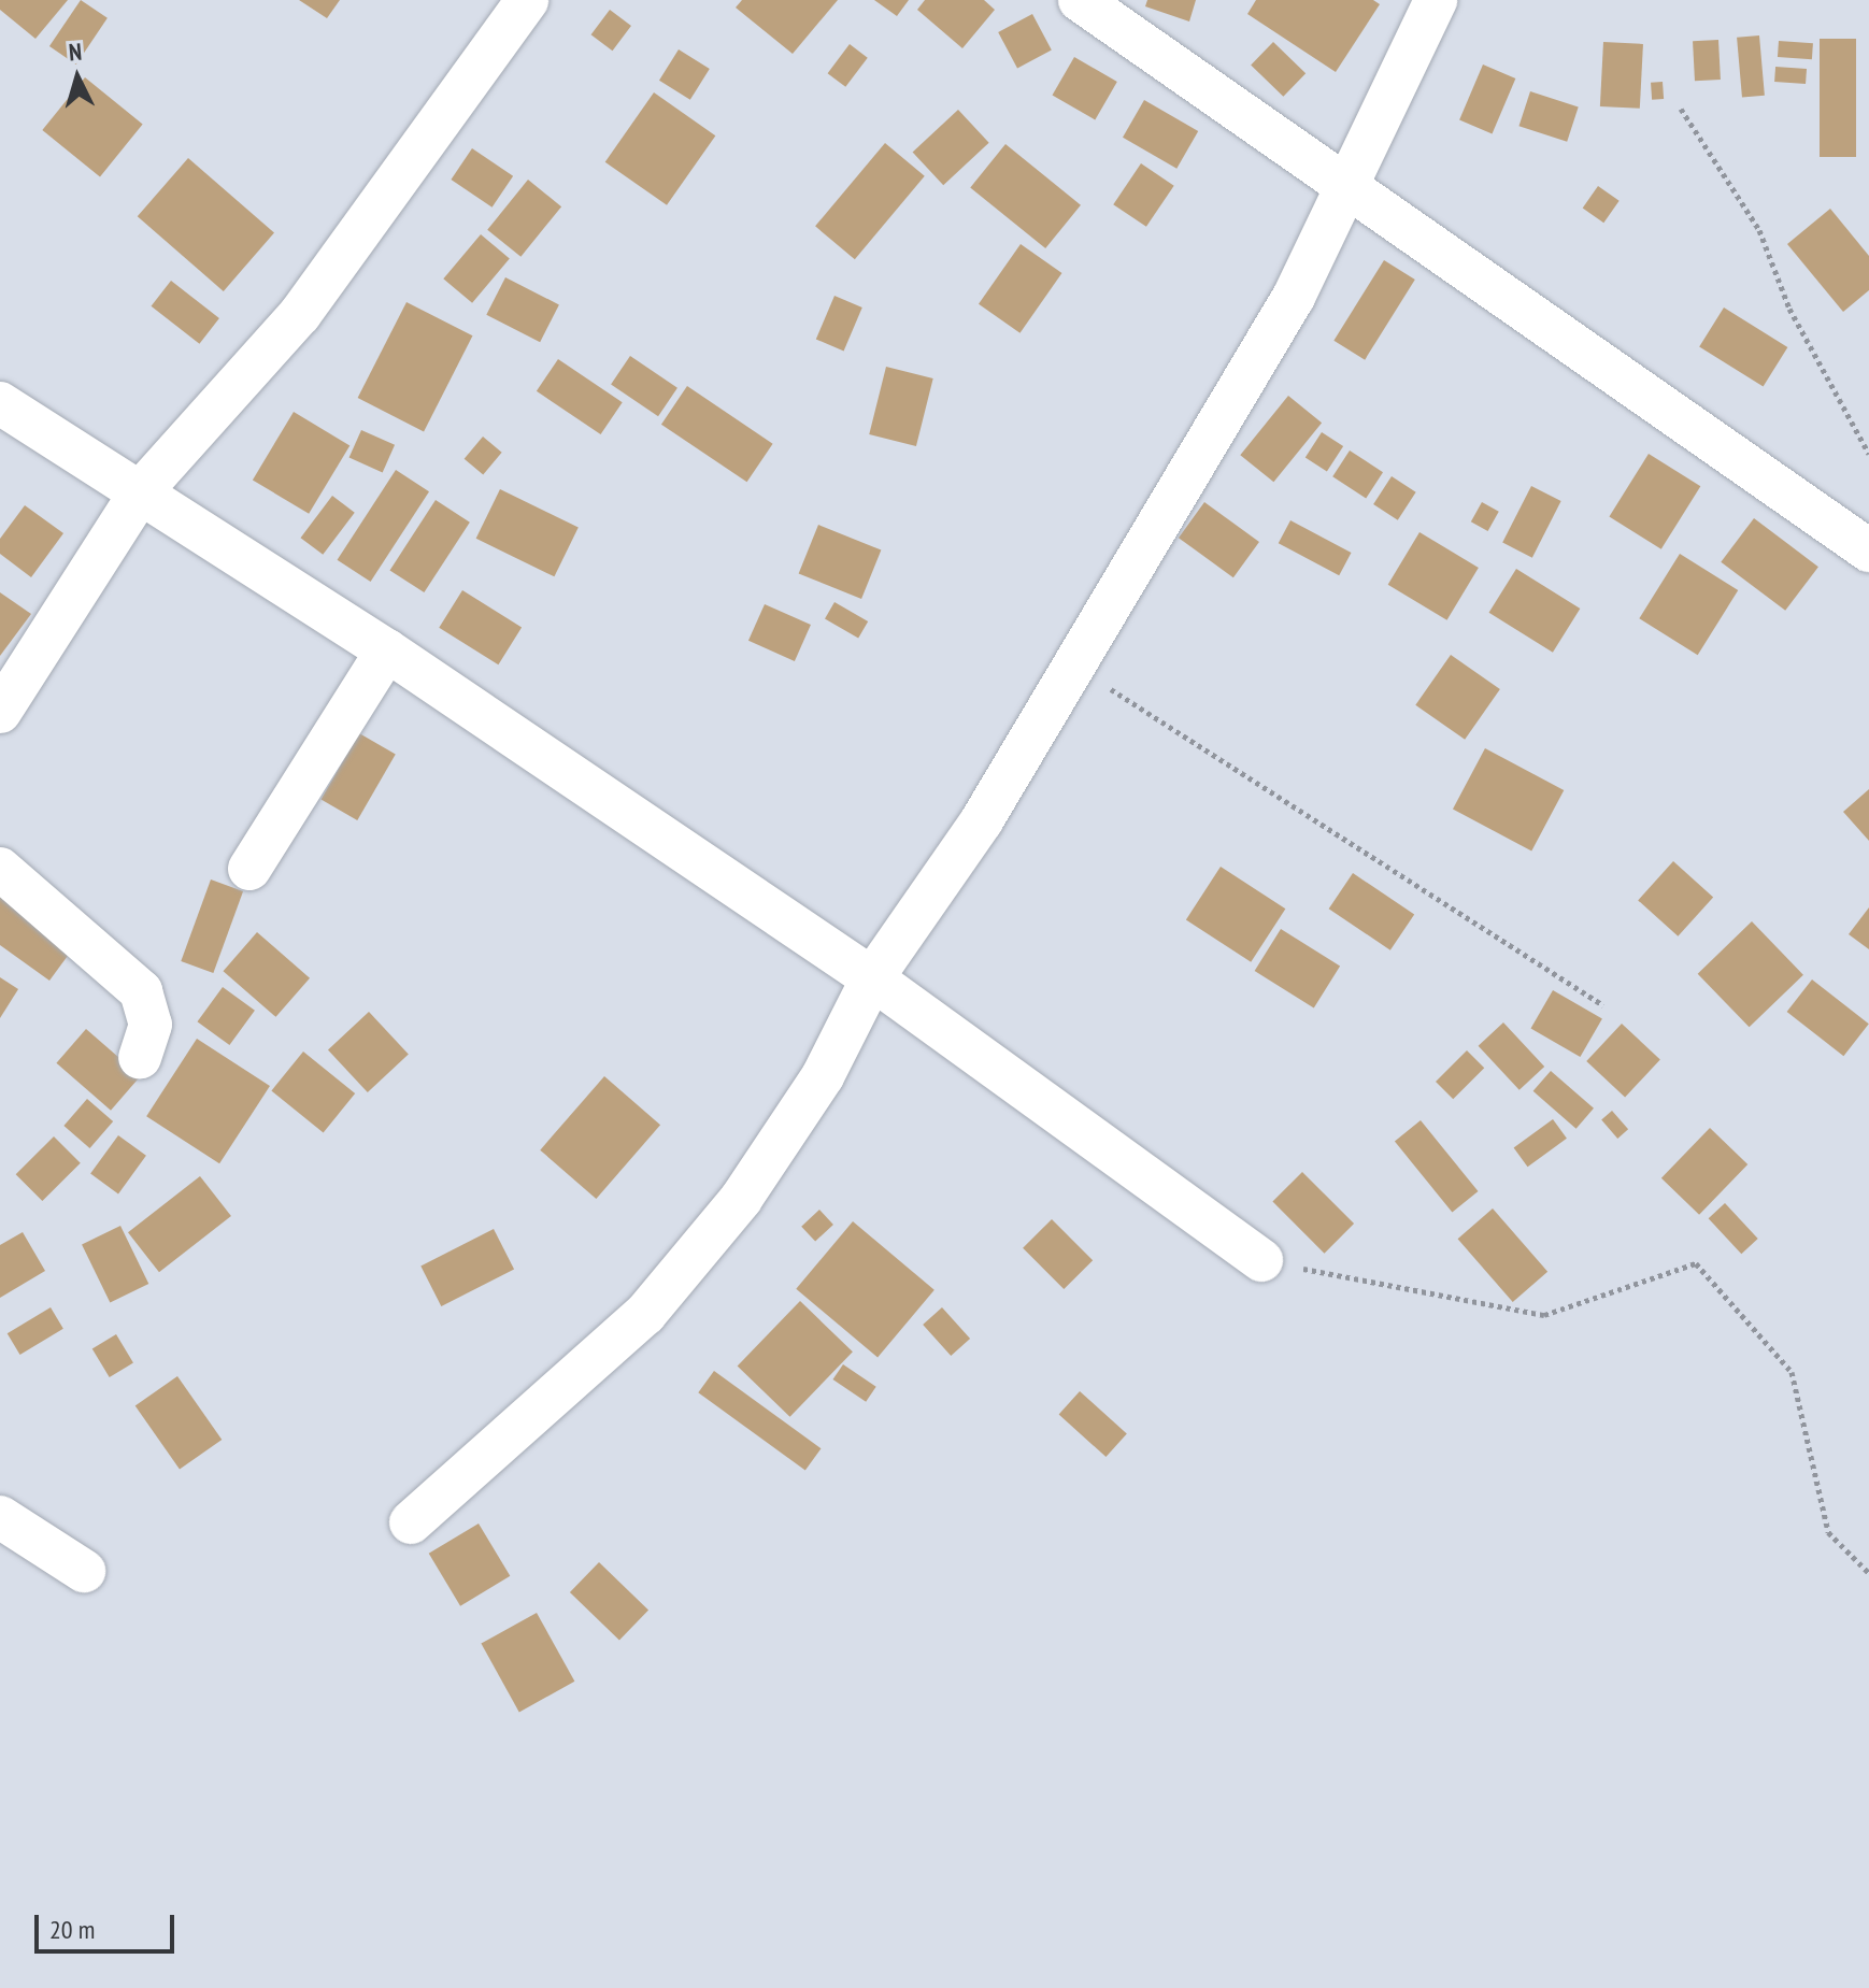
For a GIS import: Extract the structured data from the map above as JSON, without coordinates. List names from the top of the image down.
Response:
{
  "scale_bar": "20 m",
  "north": "top"
}
